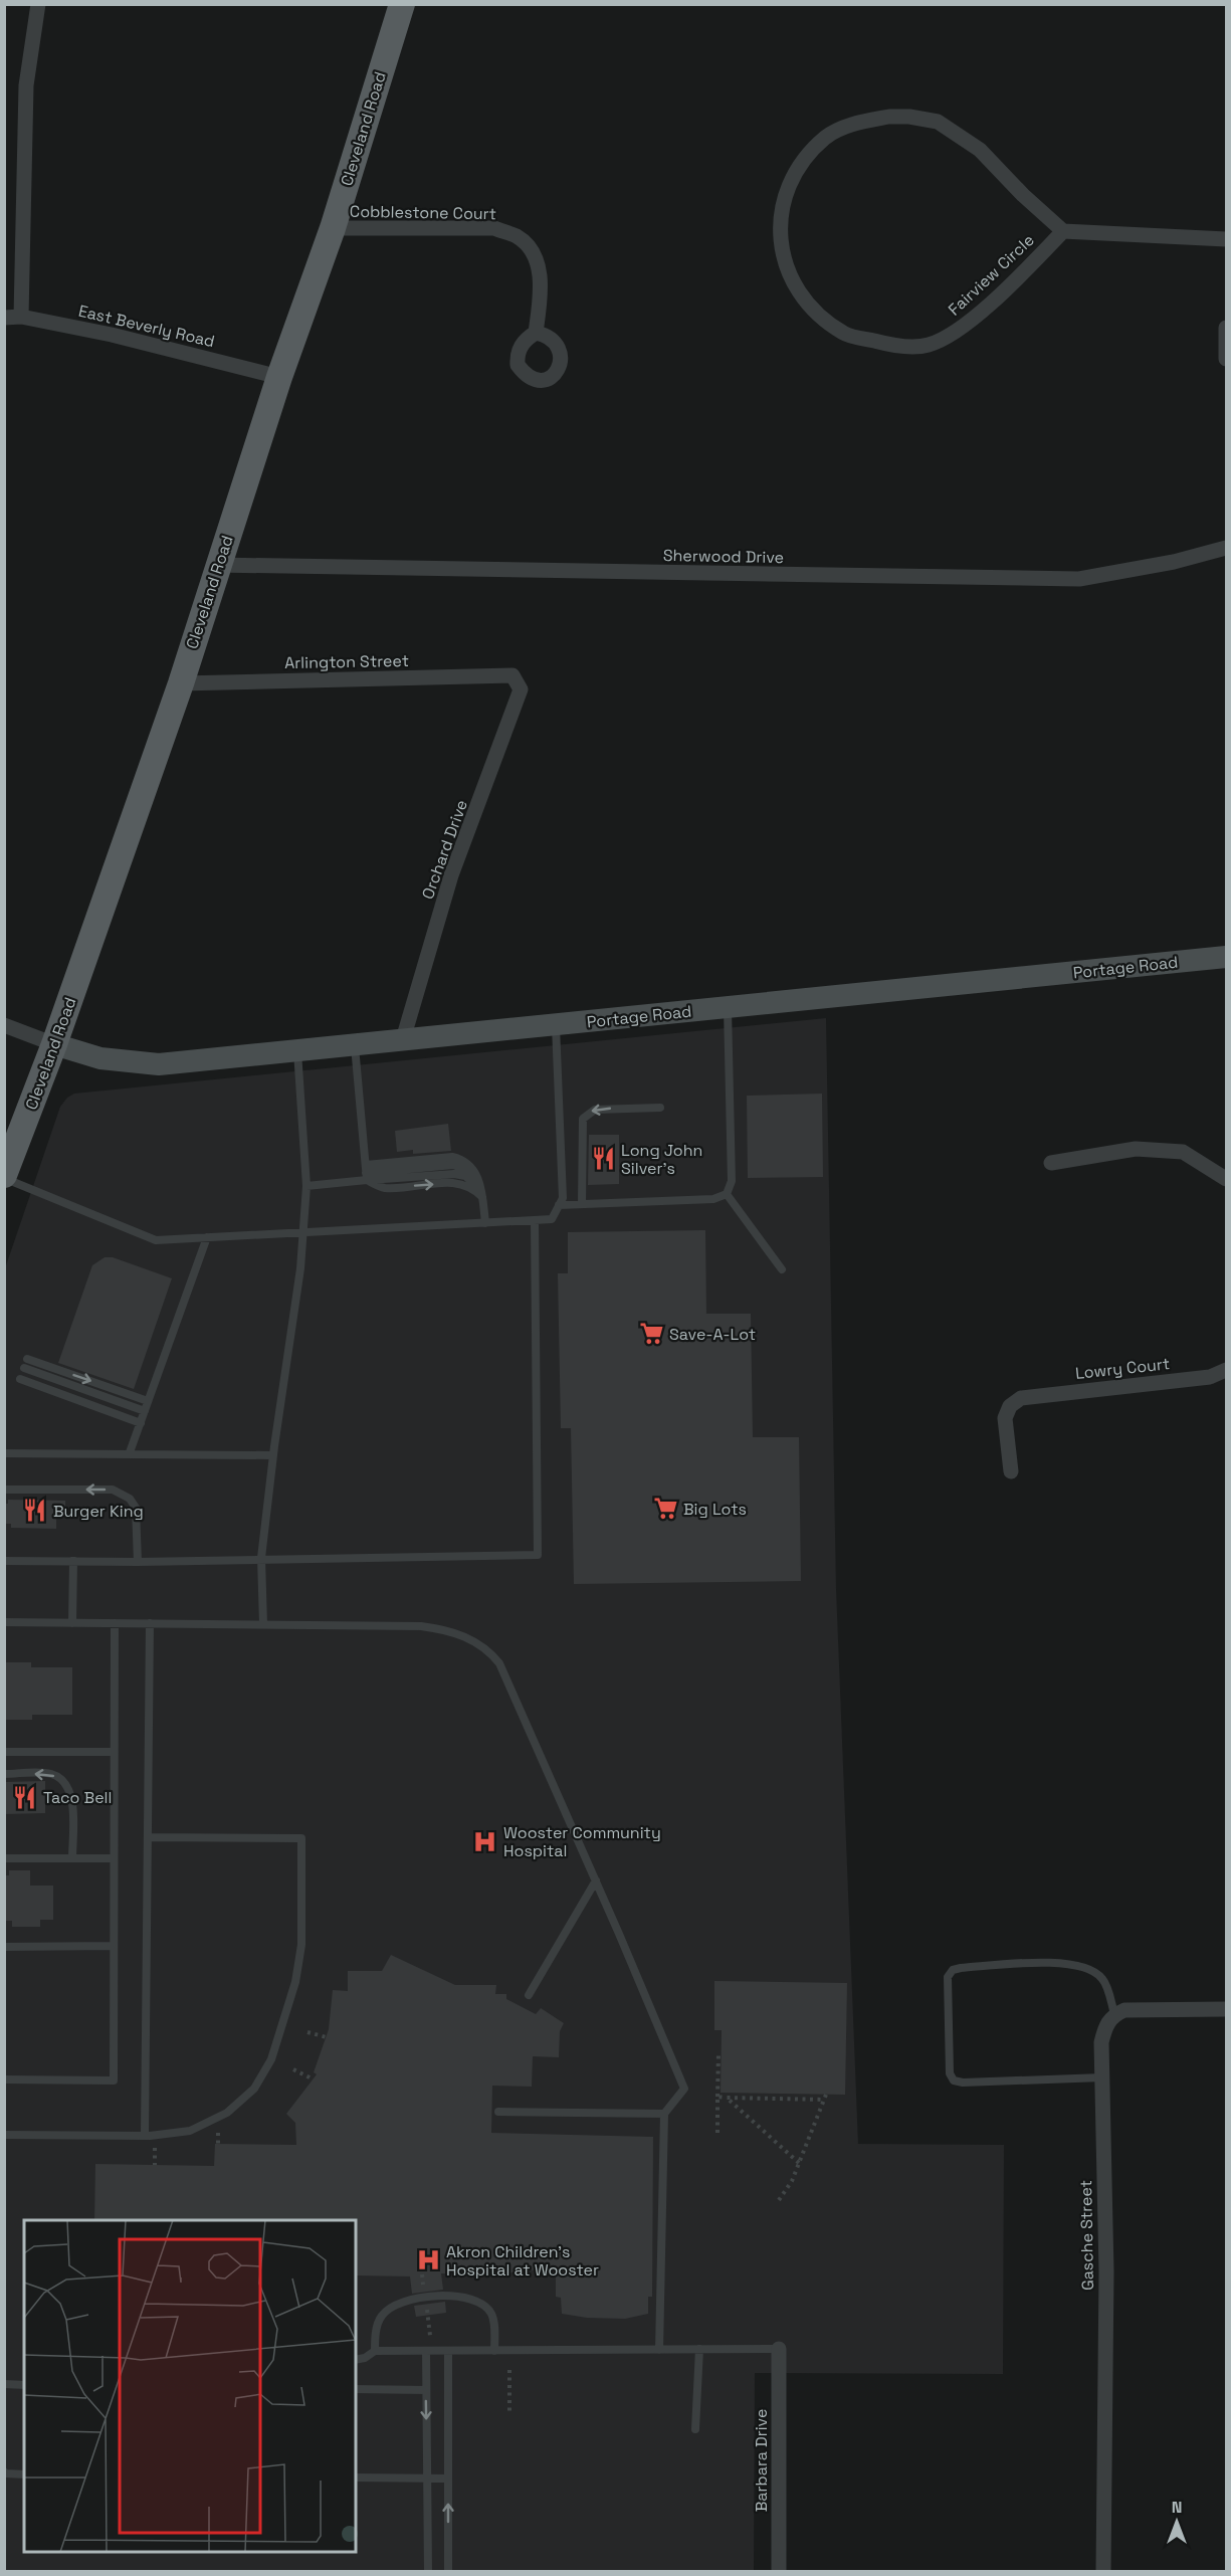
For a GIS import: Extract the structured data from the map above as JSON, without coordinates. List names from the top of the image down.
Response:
{
  "streets": {
    "main road": ["Cleveland Road", "Portage Road"],
    "street": [
      "Cobblestone Court",
      "Fairview Circle",
      "East Beverly Road",
      "Sherwood Drive",
      "Arlington Street",
      "Orchard Drive",
      "Lowry Court",
      "Gasche Street",
      "Barbara Drive"
    ]
  },
  "crossings": [
    ["Cleveland Road", "Cobblestone Court"],
    ["Cleveland Road", "East Beverly Road"],
    ["Cleveland Road", "Sherwood Drive"],
    ["Cleveland Road", "Arlington Street"],
    ["Cleveland Road", "Portage Road"],
    ["Arlington Street", "Orchard Drive"],
    ["Orchard Drive", "Portage Road"]
  ],
  "places": {
    "restaurant": ["Long John Silver's", "Burger King", "Taco Bell"],
    "supermarket": ["Save-A-Lot", "Big Lots"],
    "hospital": ["Wooster Community Hospital", "Akron Children's Hospital at Wooster"]
  },
  "north": "top"
}
